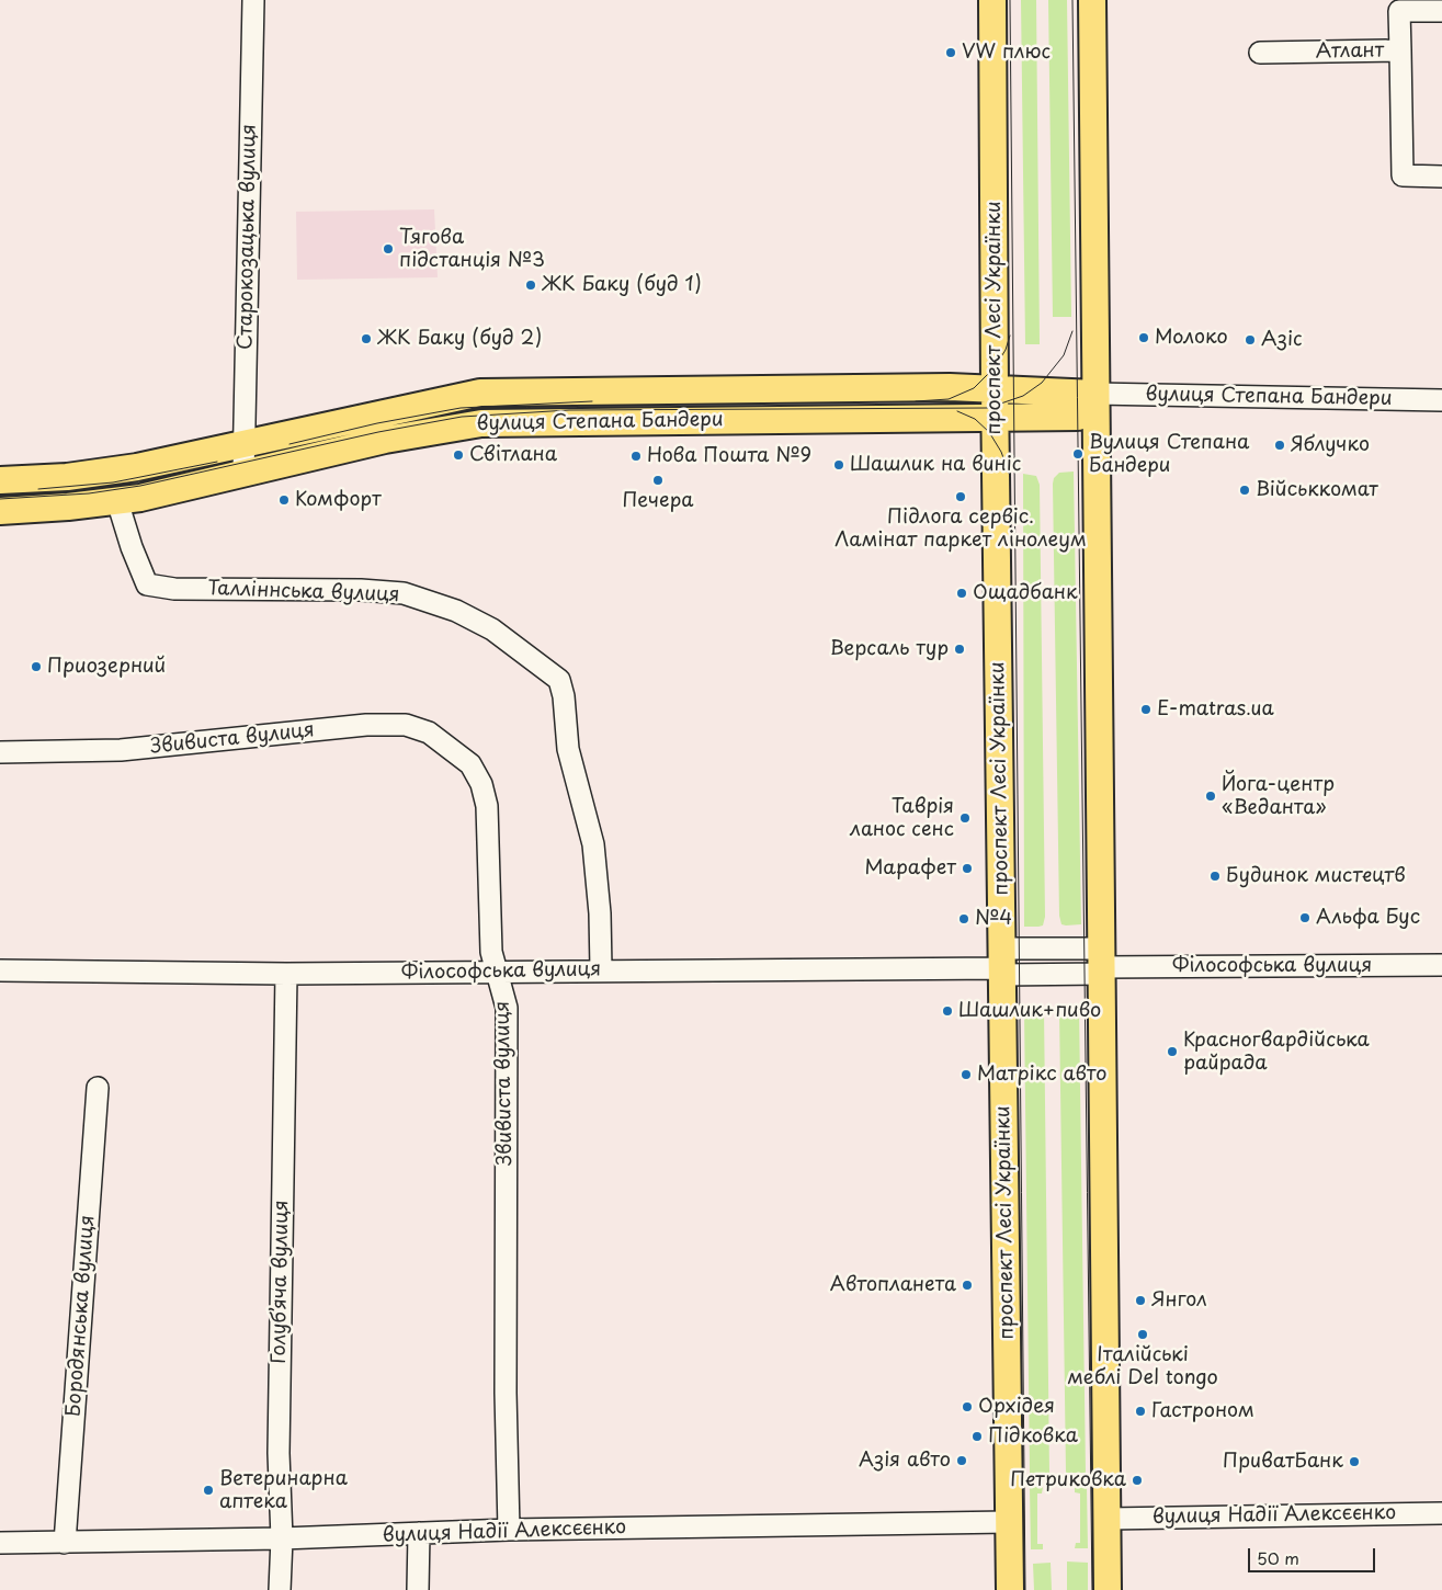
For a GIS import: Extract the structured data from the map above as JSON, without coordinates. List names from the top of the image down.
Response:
{
  "streets": {
    "main road": ["проспект Лесі Українки", "вулиця Степана Бандери"],
    "street": [
      "Атлант",
      "Старокозацька вулиця",
      "Талліннська вулиця",
      "Звивиста вулиця",
      "Філософська вулиця",
      "Голубʼяча вулиця",
      "Бородянська вулиця",
      "вулиця Надії Алексєєнко"
    ]
  },
  "crossings": [
    ["Старокозацька вулиця", "вулиця Степана Бандери"],
    ["проспект Лесі Українки", "вулиця Степана Бандери"],
    ["проспект Лесі Українки", "Філософська вулиця"],
    ["проспект Лесі Українки", "вулиця Надії Алексєєнко"],
    ["вулиця Степана Бандери", "Талліннська вулиця"],
    ["Талліннська вулиця", "Філософська вулиця"],
    ["Звивиста вулиця", "Філософська вулиця"],
    ["Звивиста вулиця", "вулиця Надії Алексєєнко"],
    ["Філософська вулиця", "Голубʼяча вулиця"],
    ["Голубʼяча вулиця", "вулиця Надії Алексєєнко"],
    ["Бородянська вулиця", "вулиця Надії Алексєєнко"]
  ],
  "places": [
    "VW плюс",
    "Тягова пiдстанцiя №3",
    "ЖК Баку (буд 1)",
    "Молоко",
    "ЖК Баку (буд 2)",
    "Азіс",
    "Яблучко",
    "Вулиця Степана Бандери",
    "Світлана",
    "Нова Пошта №9",
    "Шашлик на виніс",
    "Печера",
    "Військкомат",
    "Підлога сервіс. Ламінат паркет лінолеум",
    "Комфорт",
    "Ощадбанк",
    "Версаль тур",
    "Приозерний",
    "E-matras.ua",
    "Йога-центр «Веданта»",
    "Таврія ланос сенс",
    "Марафет",
    "Будинок мистецтв",
    "Альфа Бус",
    "№4",
    "Шашлик+пиво",
    "Красногвардійська райрада",
    "Матрікс авто",
    "Автопланета",
    "Янгол",
    "Італійські меблі Del tongo",
    "Орхідея",
    "Гастроном",
    "Підковка",
    "Азія авто",
    "ПриватБанк",
    "Петриковка",
    "Ветеринарна аптека"
  ],
  "scale_bar": "50 m"
}
